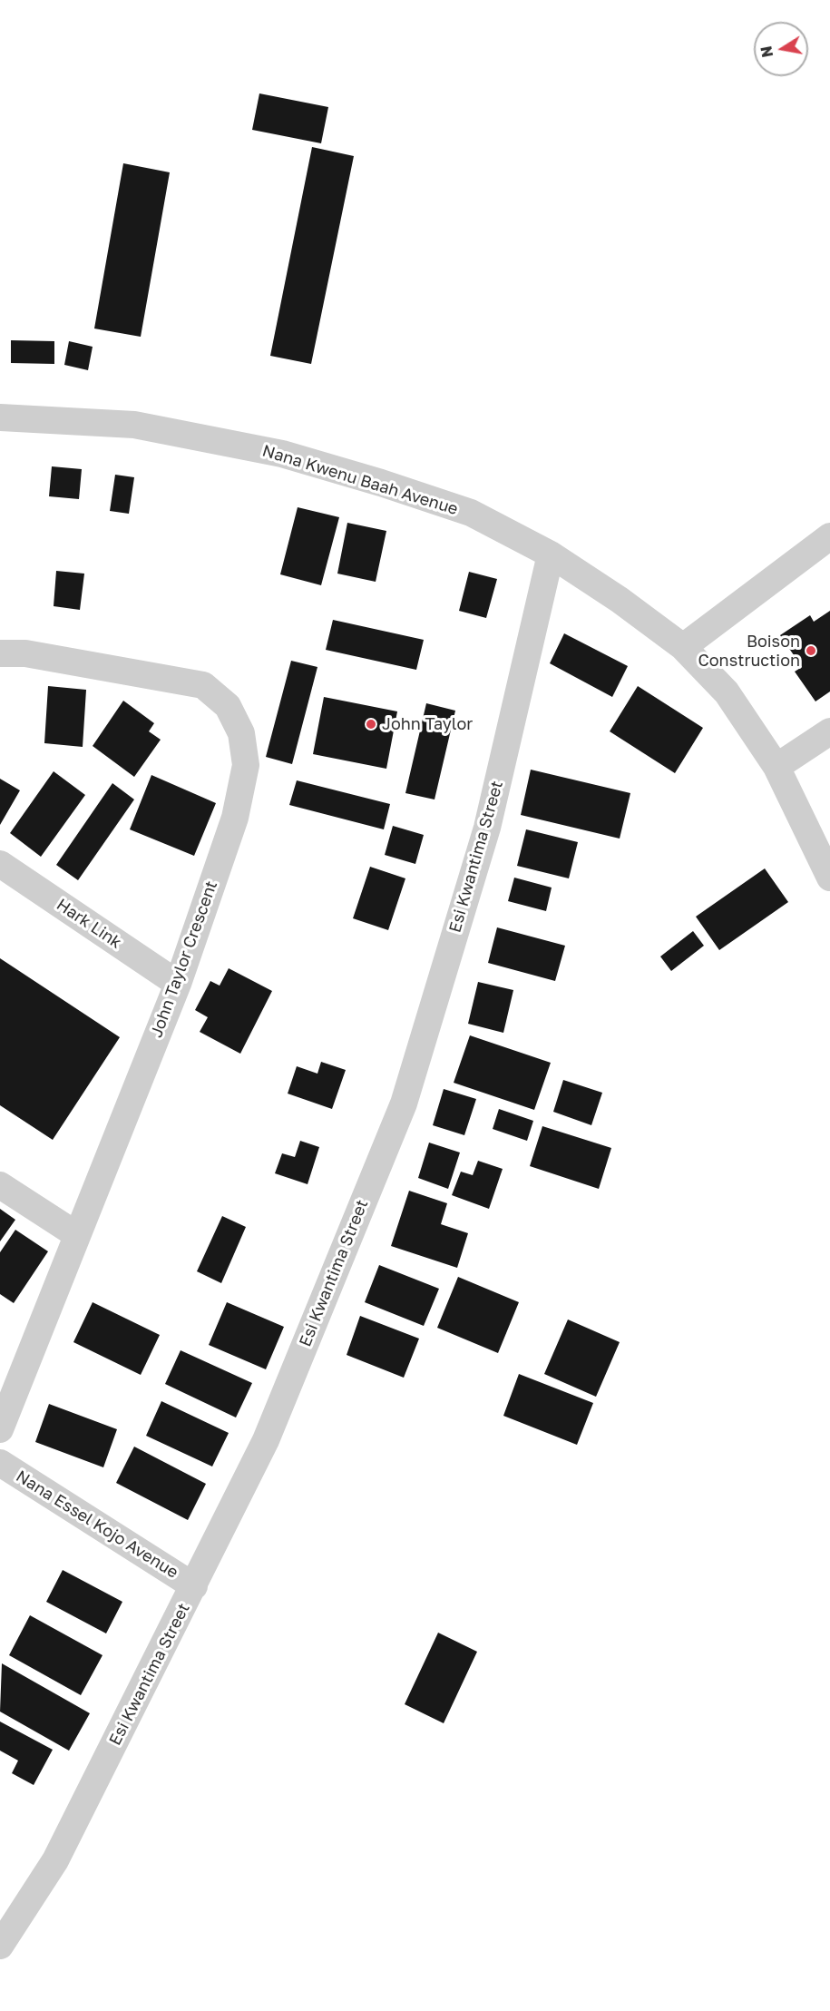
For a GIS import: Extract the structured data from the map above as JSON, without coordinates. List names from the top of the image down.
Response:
{
  "streets": {
    "street": [
      "Nana Kwenu Baah Avenue",
      "Esi Kwantima Street",
      "Hark Link",
      "John Taylor Crescent",
      "Nana Essel Kojo Avenue"
    ]
  },
  "crossings": [
    ["Nana Kwenu Baah Avenue", "Esi Kwantima Street"],
    ["Esi Kwantima Street", "Nana Essel Kojo Avenue"],
    ["Hark Link", "John Taylor Crescent"]
  ],
  "places": ["Boison Construction", "John Taylor"],
  "north": "left"
}
